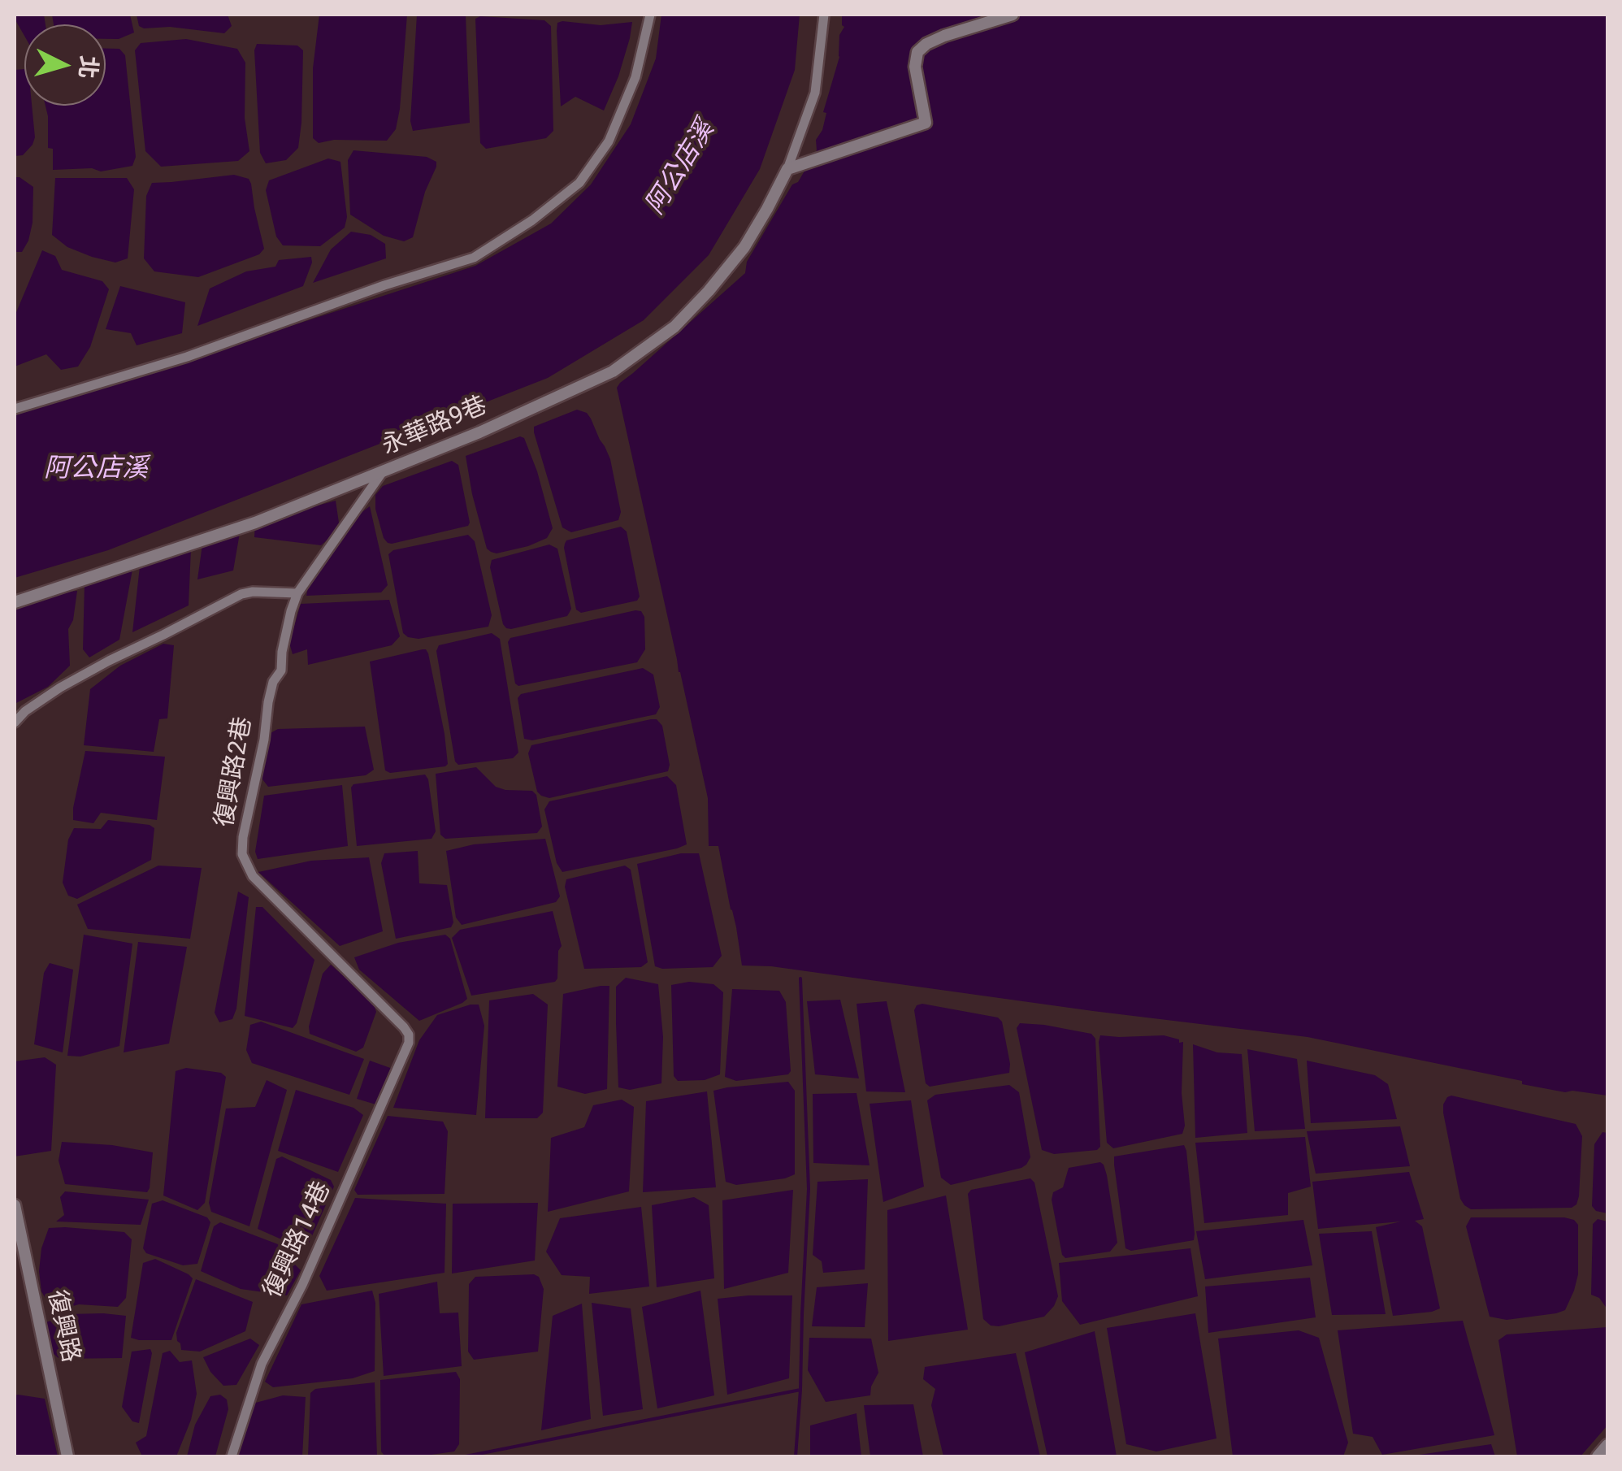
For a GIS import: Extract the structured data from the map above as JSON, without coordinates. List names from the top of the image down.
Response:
{
  "streets": {
    "street": [
      "永華路9巷",
      "復興路2巷",
      "復興路14巷",
      "復興路"
    ]
  },
  "crossings": [
    ["永華路9巷", "復興路2巷"],
    ["復興路2巷", "復興路14巷"]
  ],
  "water": ["阿公店溪"],
  "north": "right"
}
